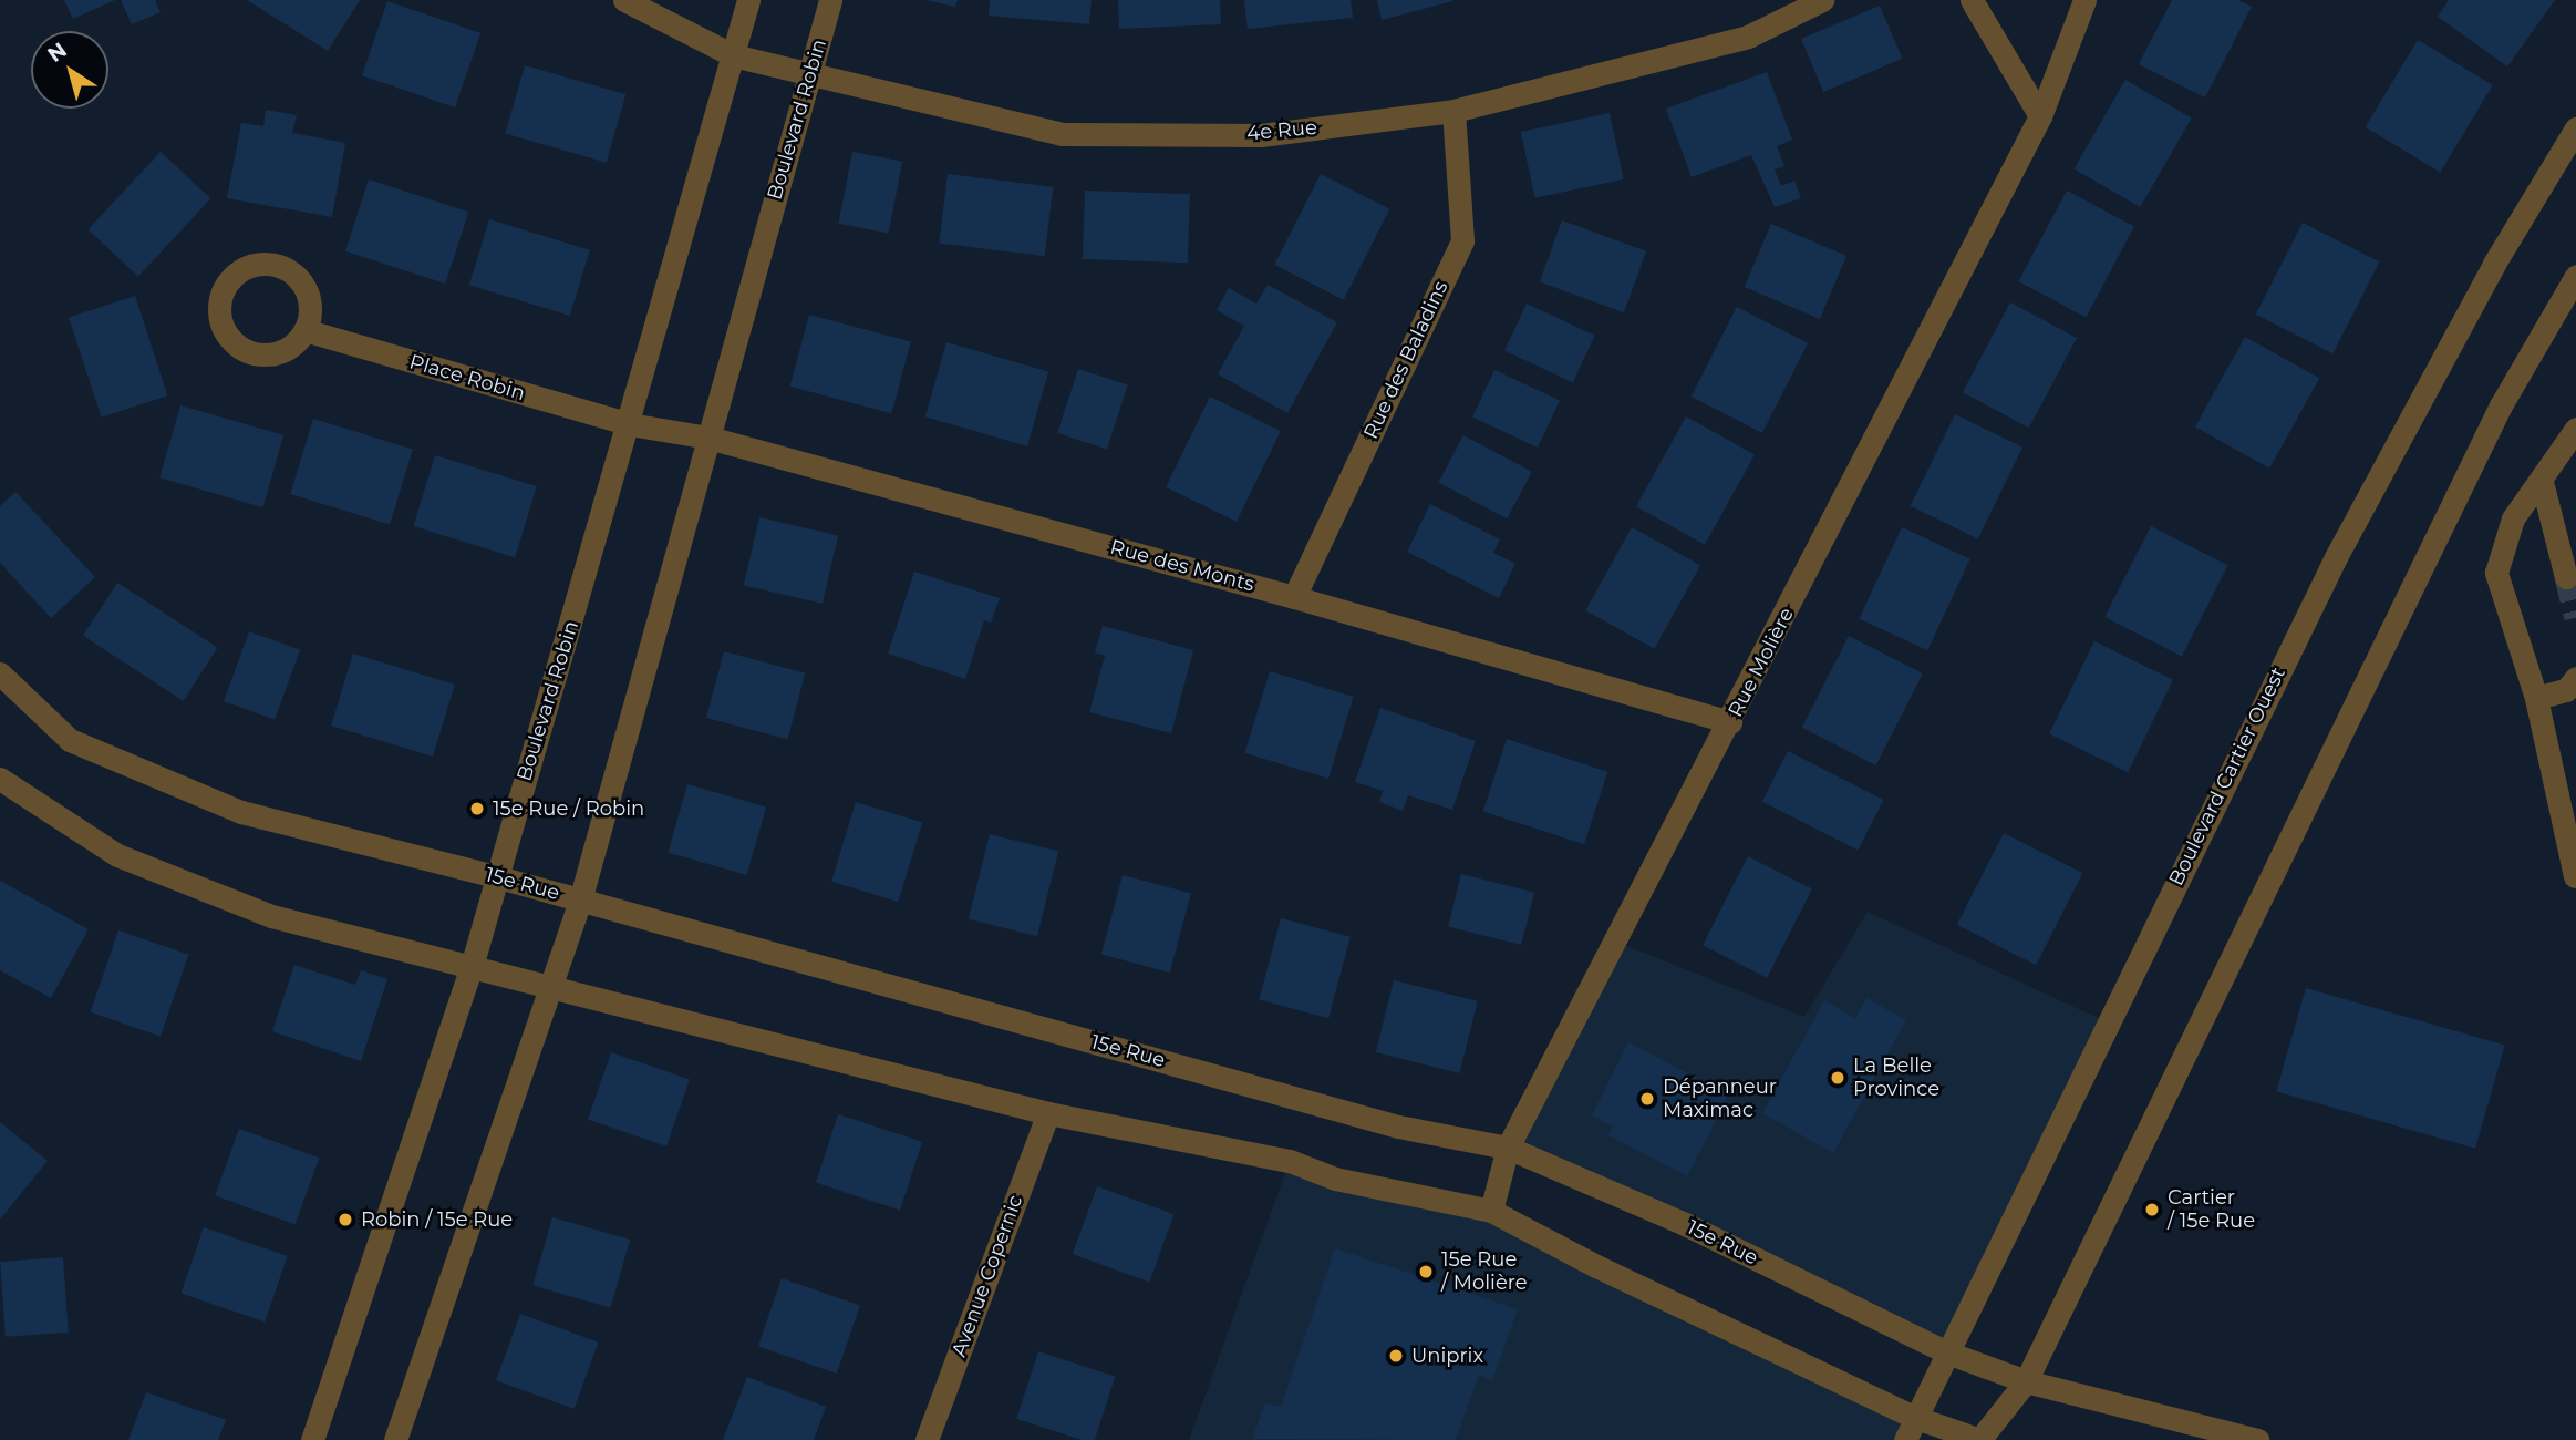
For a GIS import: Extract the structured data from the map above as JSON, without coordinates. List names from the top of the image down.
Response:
{
  "streets": {
    "street": [
      "Boulevard Robin",
      "4e Rue",
      "Rue des Baladins",
      "Place Robin",
      "Rue des Monts",
      "Rue Molière",
      "Boulevard Cartier Ouest",
      "15e Rue",
      "Avenue Copernic"
    ]
  },
  "crossings": [
    ["Boulevard Robin", "4e Rue"],
    ["Boulevard Robin", "Place Robin"],
    ["Boulevard Robin", "Rue des Monts"],
    ["Boulevard Robin", "15e Rue"],
    ["4e Rue", "Rue des Baladins"],
    ["Rue des Baladins", "Rue des Monts"],
    ["Place Robin", "Rue des Monts"],
    ["Rue des Monts", "Rue Molière"],
    ["Rue Molière", "15e Rue"],
    ["Boulevard Cartier Ouest", "15e Rue"]
  ],
  "places": [
    "15e Rue / Robin",
    "La Belle Province",
    "Dépanneur Maximac",
    "Cartier / 15e Rue",
    "Robin / 15e Rue",
    "15e Rue / Molière",
    "Uniprix"
  ],
  "north": "top left"
}
